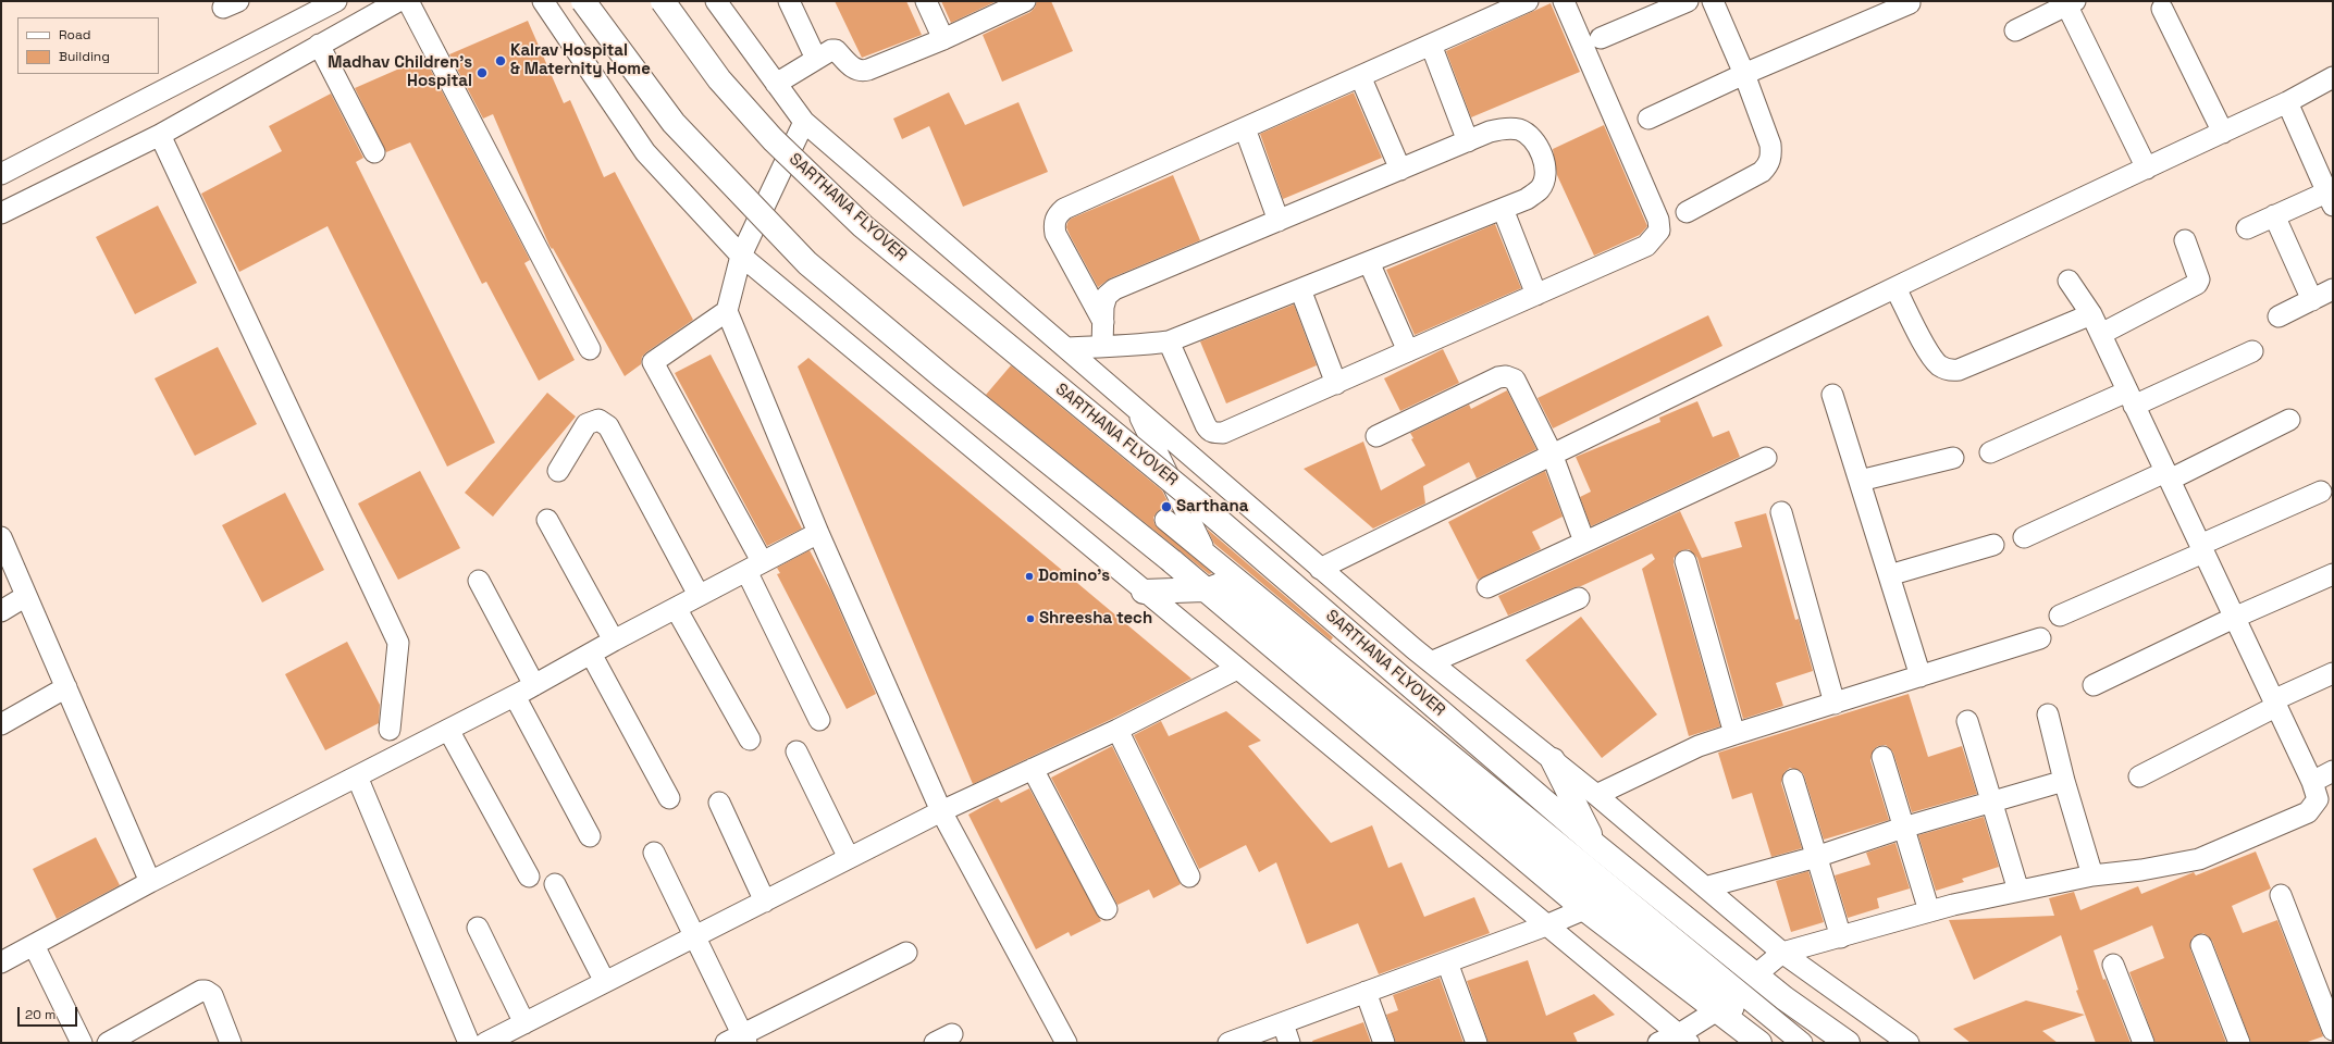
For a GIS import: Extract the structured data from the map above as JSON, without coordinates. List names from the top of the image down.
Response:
{
  "streets": {
    "main road": ["SARTHANA FLYOVER"]
  },
  "places": [
    "Kalrav Hospital & Maternity Home",
    "Madhav Children's Hospital",
    "Sarthana",
    "Domino's",
    "Shreesha tech"
  ],
  "legend": ["Road", "Building"],
  "scale_bar": "20 m"
}
